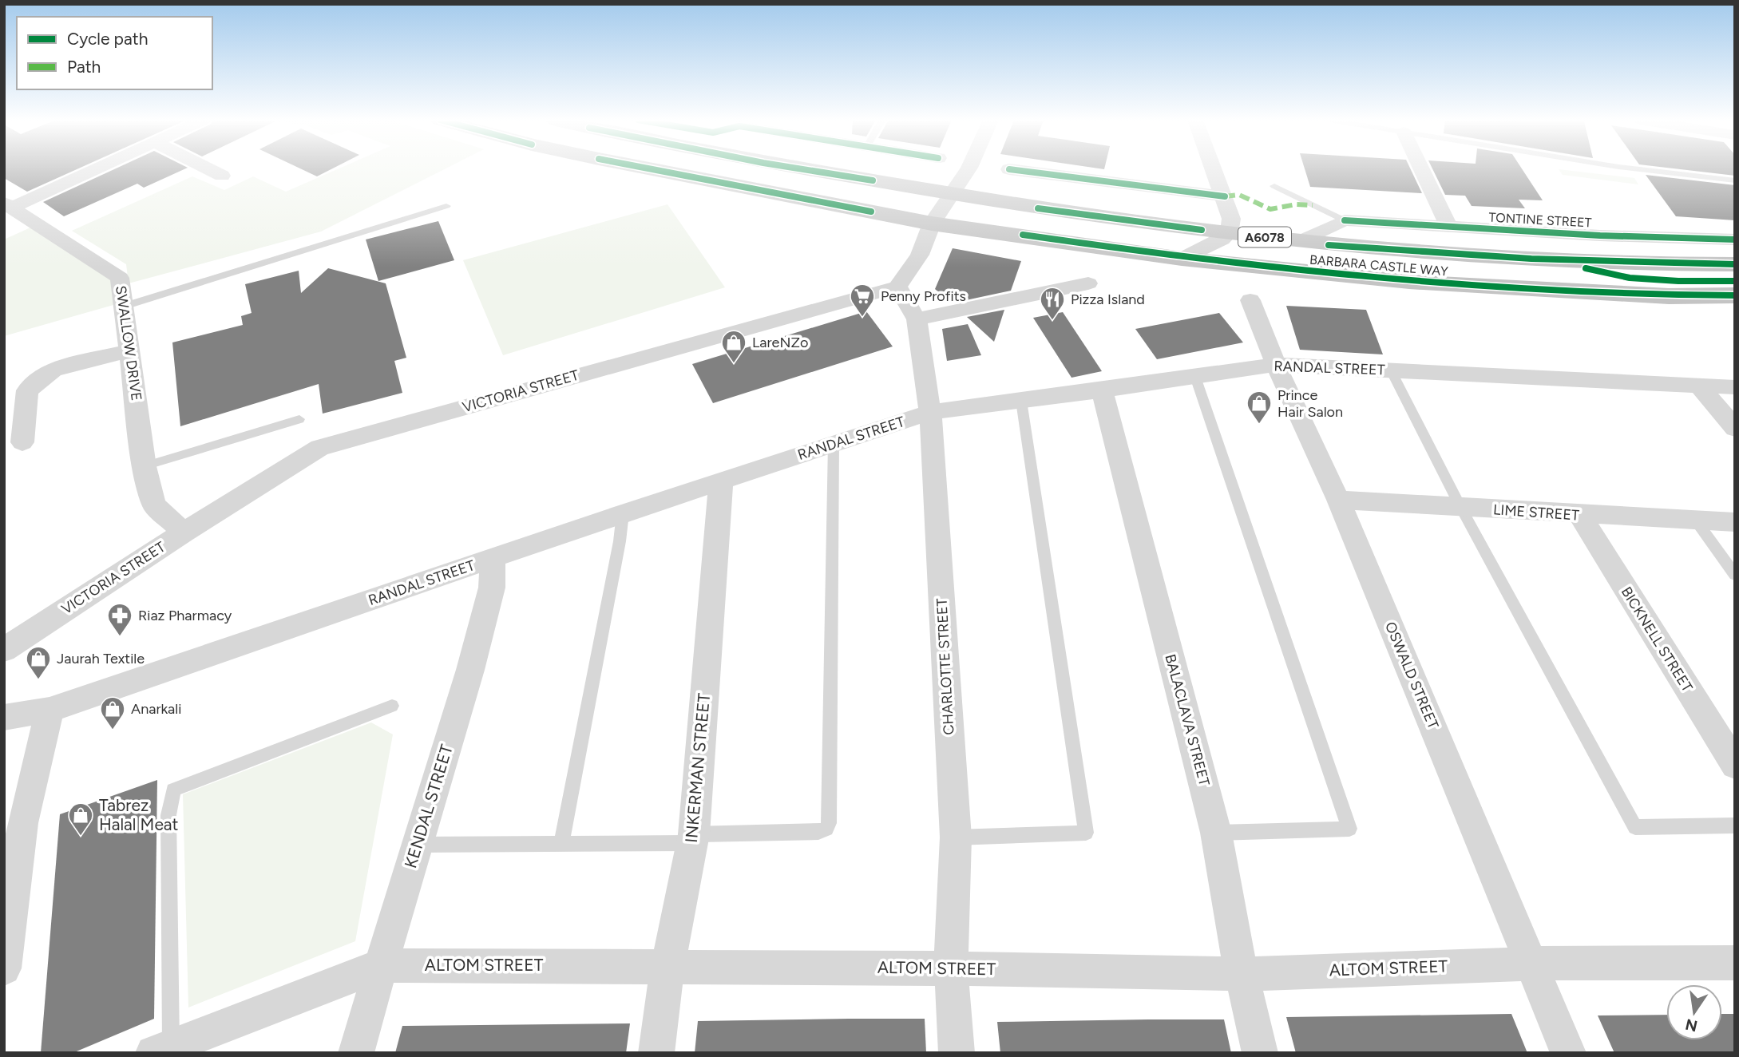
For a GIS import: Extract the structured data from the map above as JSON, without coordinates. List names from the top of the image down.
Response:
{
  "streets": {
    "highway": ["A6078", "BARBARA CASTLE WAY"],
    "street": [
      "TONTINE STREET",
      "SWALLOW DRIVE",
      "RANDAL STREET",
      "VICTORIA STREET",
      "LIME STREET",
      "BICKNELL STREET",
      "CHARLOTTE STREET",
      "OSWALD STREET",
      "BALACLAVA STREET",
      "INKERMAN STREET",
      "KENDAL STREET",
      "ALTOM STREET"
    ]
  },
  "crossings": [
    ["TONTINE STREET", "BARBARA CASTLE WAY"],
    ["A6078", "BARBARA CASTLE WAY"],
    ["SWALLOW DRIVE", "VICTORIA STREET"],
    ["RANDAL STREET", "CHARLOTTE STREET"],
    ["RANDAL STREET", "OSWALD STREET"],
    ["RANDAL STREET", "BALACLAVA STREET"],
    ["RANDAL STREET", "INKERMAN STREET"],
    ["RANDAL STREET", "KENDAL STREET"],
    ["VICTORIA STREET", "CHARLOTTE STREET"],
    ["LIME STREET", "BICKNELL STREET"],
    ["LIME STREET", "OSWALD STREET"],
    ["CHARLOTTE STREET", "ALTOM STREET"],
    ["OSWALD STREET", "ALTOM STREET"],
    ["BALACLAVA STREET", "ALTOM STREET"],
    ["INKERMAN STREET", "ALTOM STREET"],
    ["KENDAL STREET", "ALTOM STREET"]
  ],
  "places": {
    "supermarket": ["Penny Profits"],
    "restaurant": ["Pizza Island"],
    "shop": [
      "LareNZo",
      "Prince Hair Salon",
      "Jaurah Textile",
      "Anarkali",
      "Tabrez Halal Meat"
    ],
    "pharmacy": ["Riaz Pharmacy"]
  },
  "legend": ["Cycle path", "Path"],
  "north": "bottom"
}
